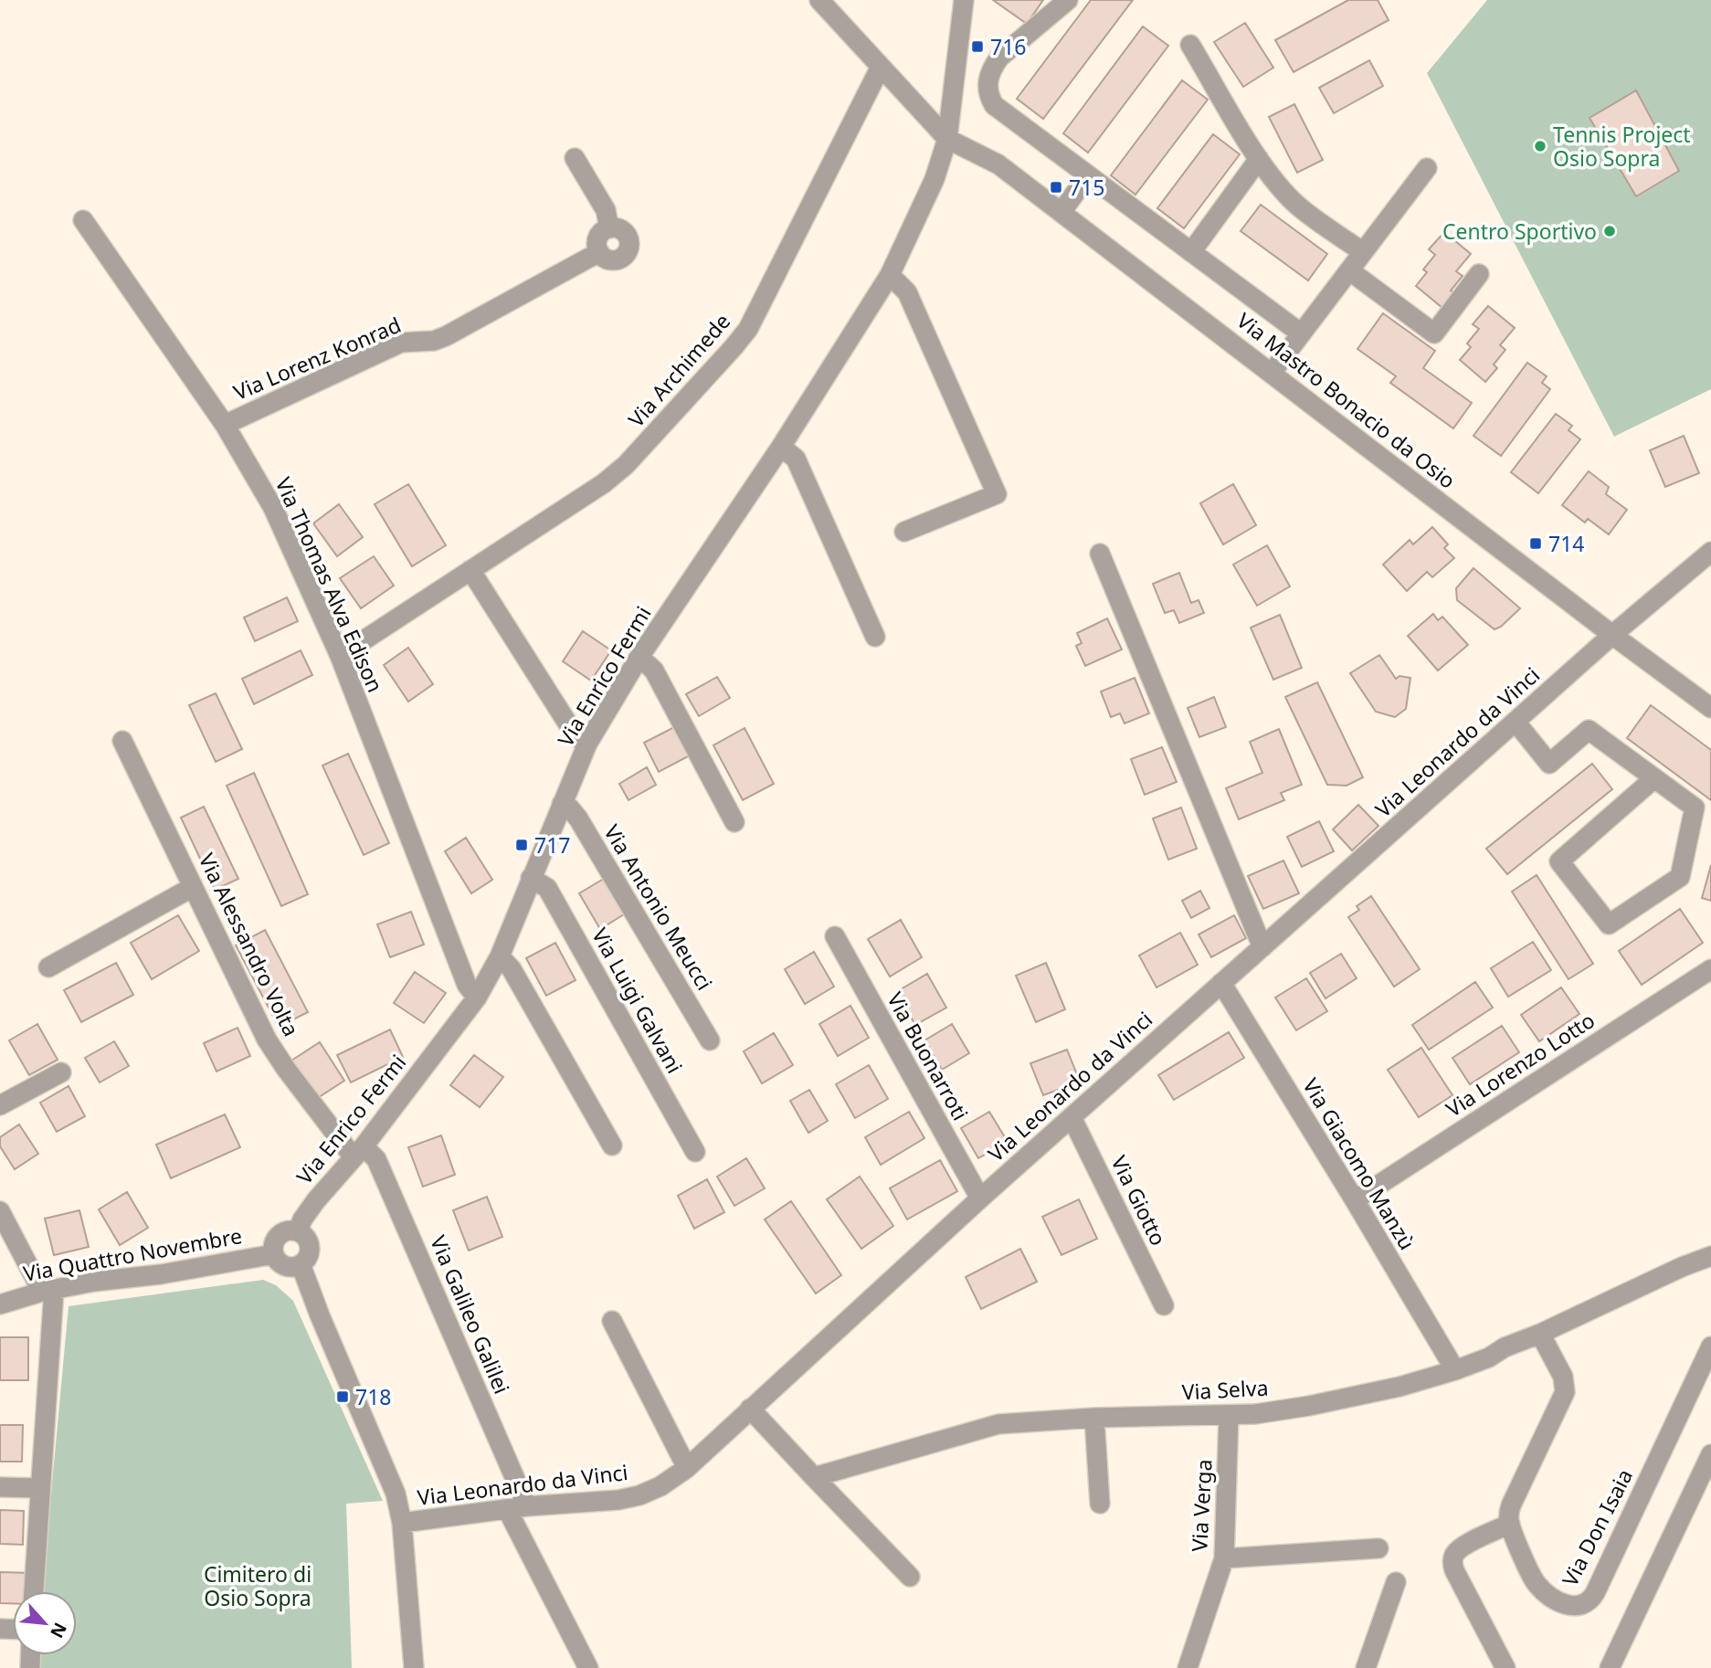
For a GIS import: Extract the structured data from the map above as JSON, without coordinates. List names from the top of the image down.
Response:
{
  "streets": {
    "street": [
      "Via Lorenz Konrad",
      "Via Archimede",
      "Via Mastro Bonacio da Osio",
      "Via Thomas Alva Edison",
      "Via Enrico Fermi",
      "Via Leonardo da Vinci",
      "Via Antonio Meucci",
      "Via Alessandro Volta",
      "Via Luigi Galvani",
      "Via Buonarroti",
      "Via Lorenzo Lotto",
      "Via Giacomo Manzù",
      "Via Giotto",
      "Via Quattro Novembre",
      "Via Galileo Galilei",
      "Via Selva",
      "Via Verga",
      "Via Don Isaia"
    ]
  },
  "crossings": [
    ["Via Lorenz Konrad", "Via Thomas Alva Edison"],
    ["Via Archimede", "Via Thomas Alva Edison"],
    ["Via Mastro Bonacio da Osio", "Via Enrico Fermi"],
    ["Via Mastro Bonacio da Osio", "Via Leonardo da Vinci"],
    ["Via Thomas Alva Edison", "Via Enrico Fermi"],
    ["Via Enrico Fermi", "Via Antonio Meucci"],
    ["Via Enrico Fermi", "Via Alessandro Volta"],
    ["Via Enrico Fermi", "Via Luigi Galvani"],
    ["Via Enrico Fermi", "Via Quattro Novembre"],
    ["Via Enrico Fermi", "Via Galileo Galilei"],
    ["Via Leonardo da Vinci", "Via Buonarroti"],
    ["Via Leonardo da Vinci", "Via Giacomo Manzù"],
    ["Via Leonardo da Vinci", "Via Giotto"],
    ["Via Leonardo da Vinci", "Via Galileo Galilei"],
    ["Via Alessandro Volta", "Via Galileo Galilei"],
    ["Via Lorenzo Lotto", "Via Giacomo Manzù"],
    ["Via Giacomo Manzù", "Via Selva"],
    ["Via Selva", "Via Verga"]
  ],
  "parks": ["Cimitero di Osio Sopra"],
  "places": {
    "transit": [
      "716",
      "715",
      "714",
      "717",
      "718"
    ],
    "other": ["Tennis Project Osio Sopra", "Centro Sportivo"]
  },
  "north": "bottom right"
}
